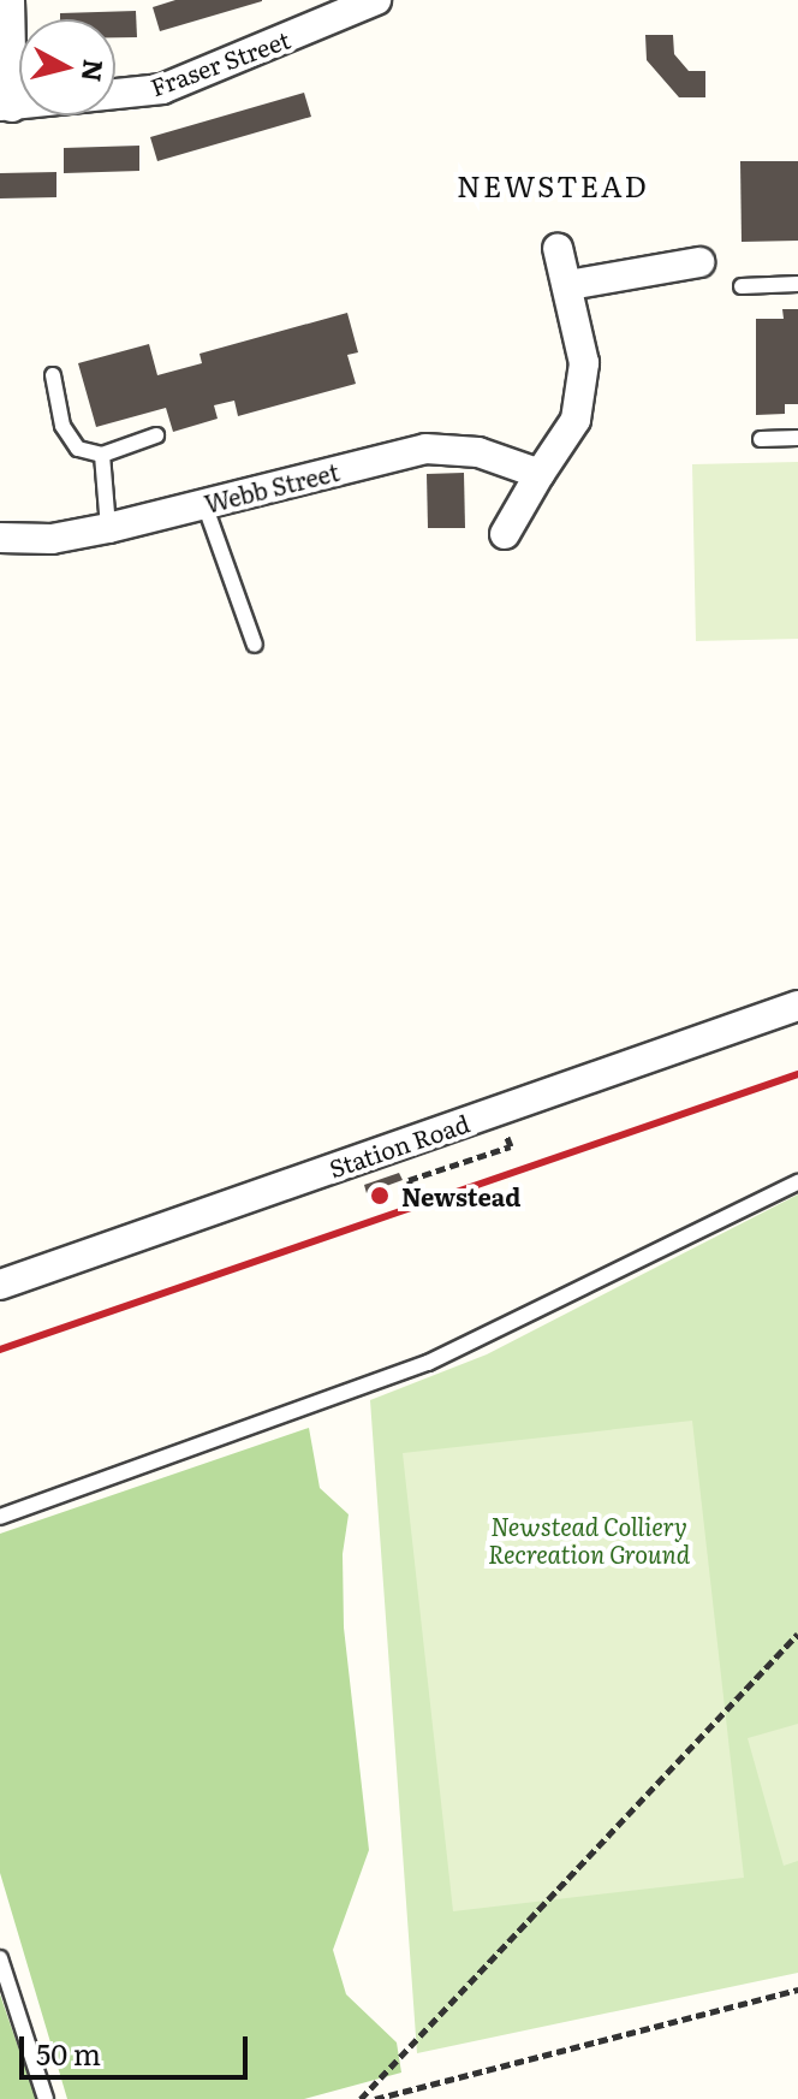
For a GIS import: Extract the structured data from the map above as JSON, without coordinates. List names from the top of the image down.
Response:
{
  "streets": {
    "street": ["Fraser Street", "Webb Street", "Station Road"]
  },
  "districts": ["NEWSTEAD"],
  "parks": ["Newstead Colliery Recreation Ground"],
  "places": ["Newstead"],
  "scale_bar": "50 m",
  "north": "right"
}
